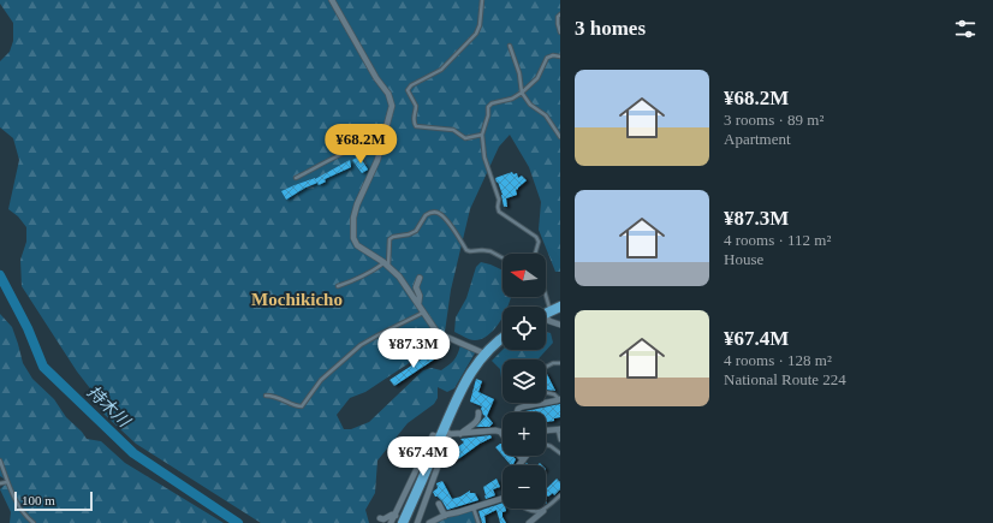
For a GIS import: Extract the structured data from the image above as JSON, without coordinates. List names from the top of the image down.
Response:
{
  "districts": ["Mochikicho"],
  "water": ["持木川"],
  "scale_bar": "100 m",
  "north": "left",
  "page": {
    "heading": "3 homes",
    "list": [
      {
        "name": "¥68.2M",
        "note": "3 rooms · 89 m² · Apartment"
      },
      {
        "name": "¥87.3M",
        "note": "4 rooms · 112 m² · House"
      },
      {
        "name": "¥67.4M",
        "note": "4 rooms · 128 m² · National Route 224"
      }
    ],
    "price": ["¥68.2M", "¥87.3M", "¥67.4M"],
    "map_buttons": ["+", "−"],
    "scale": "100 m"
  }
}
